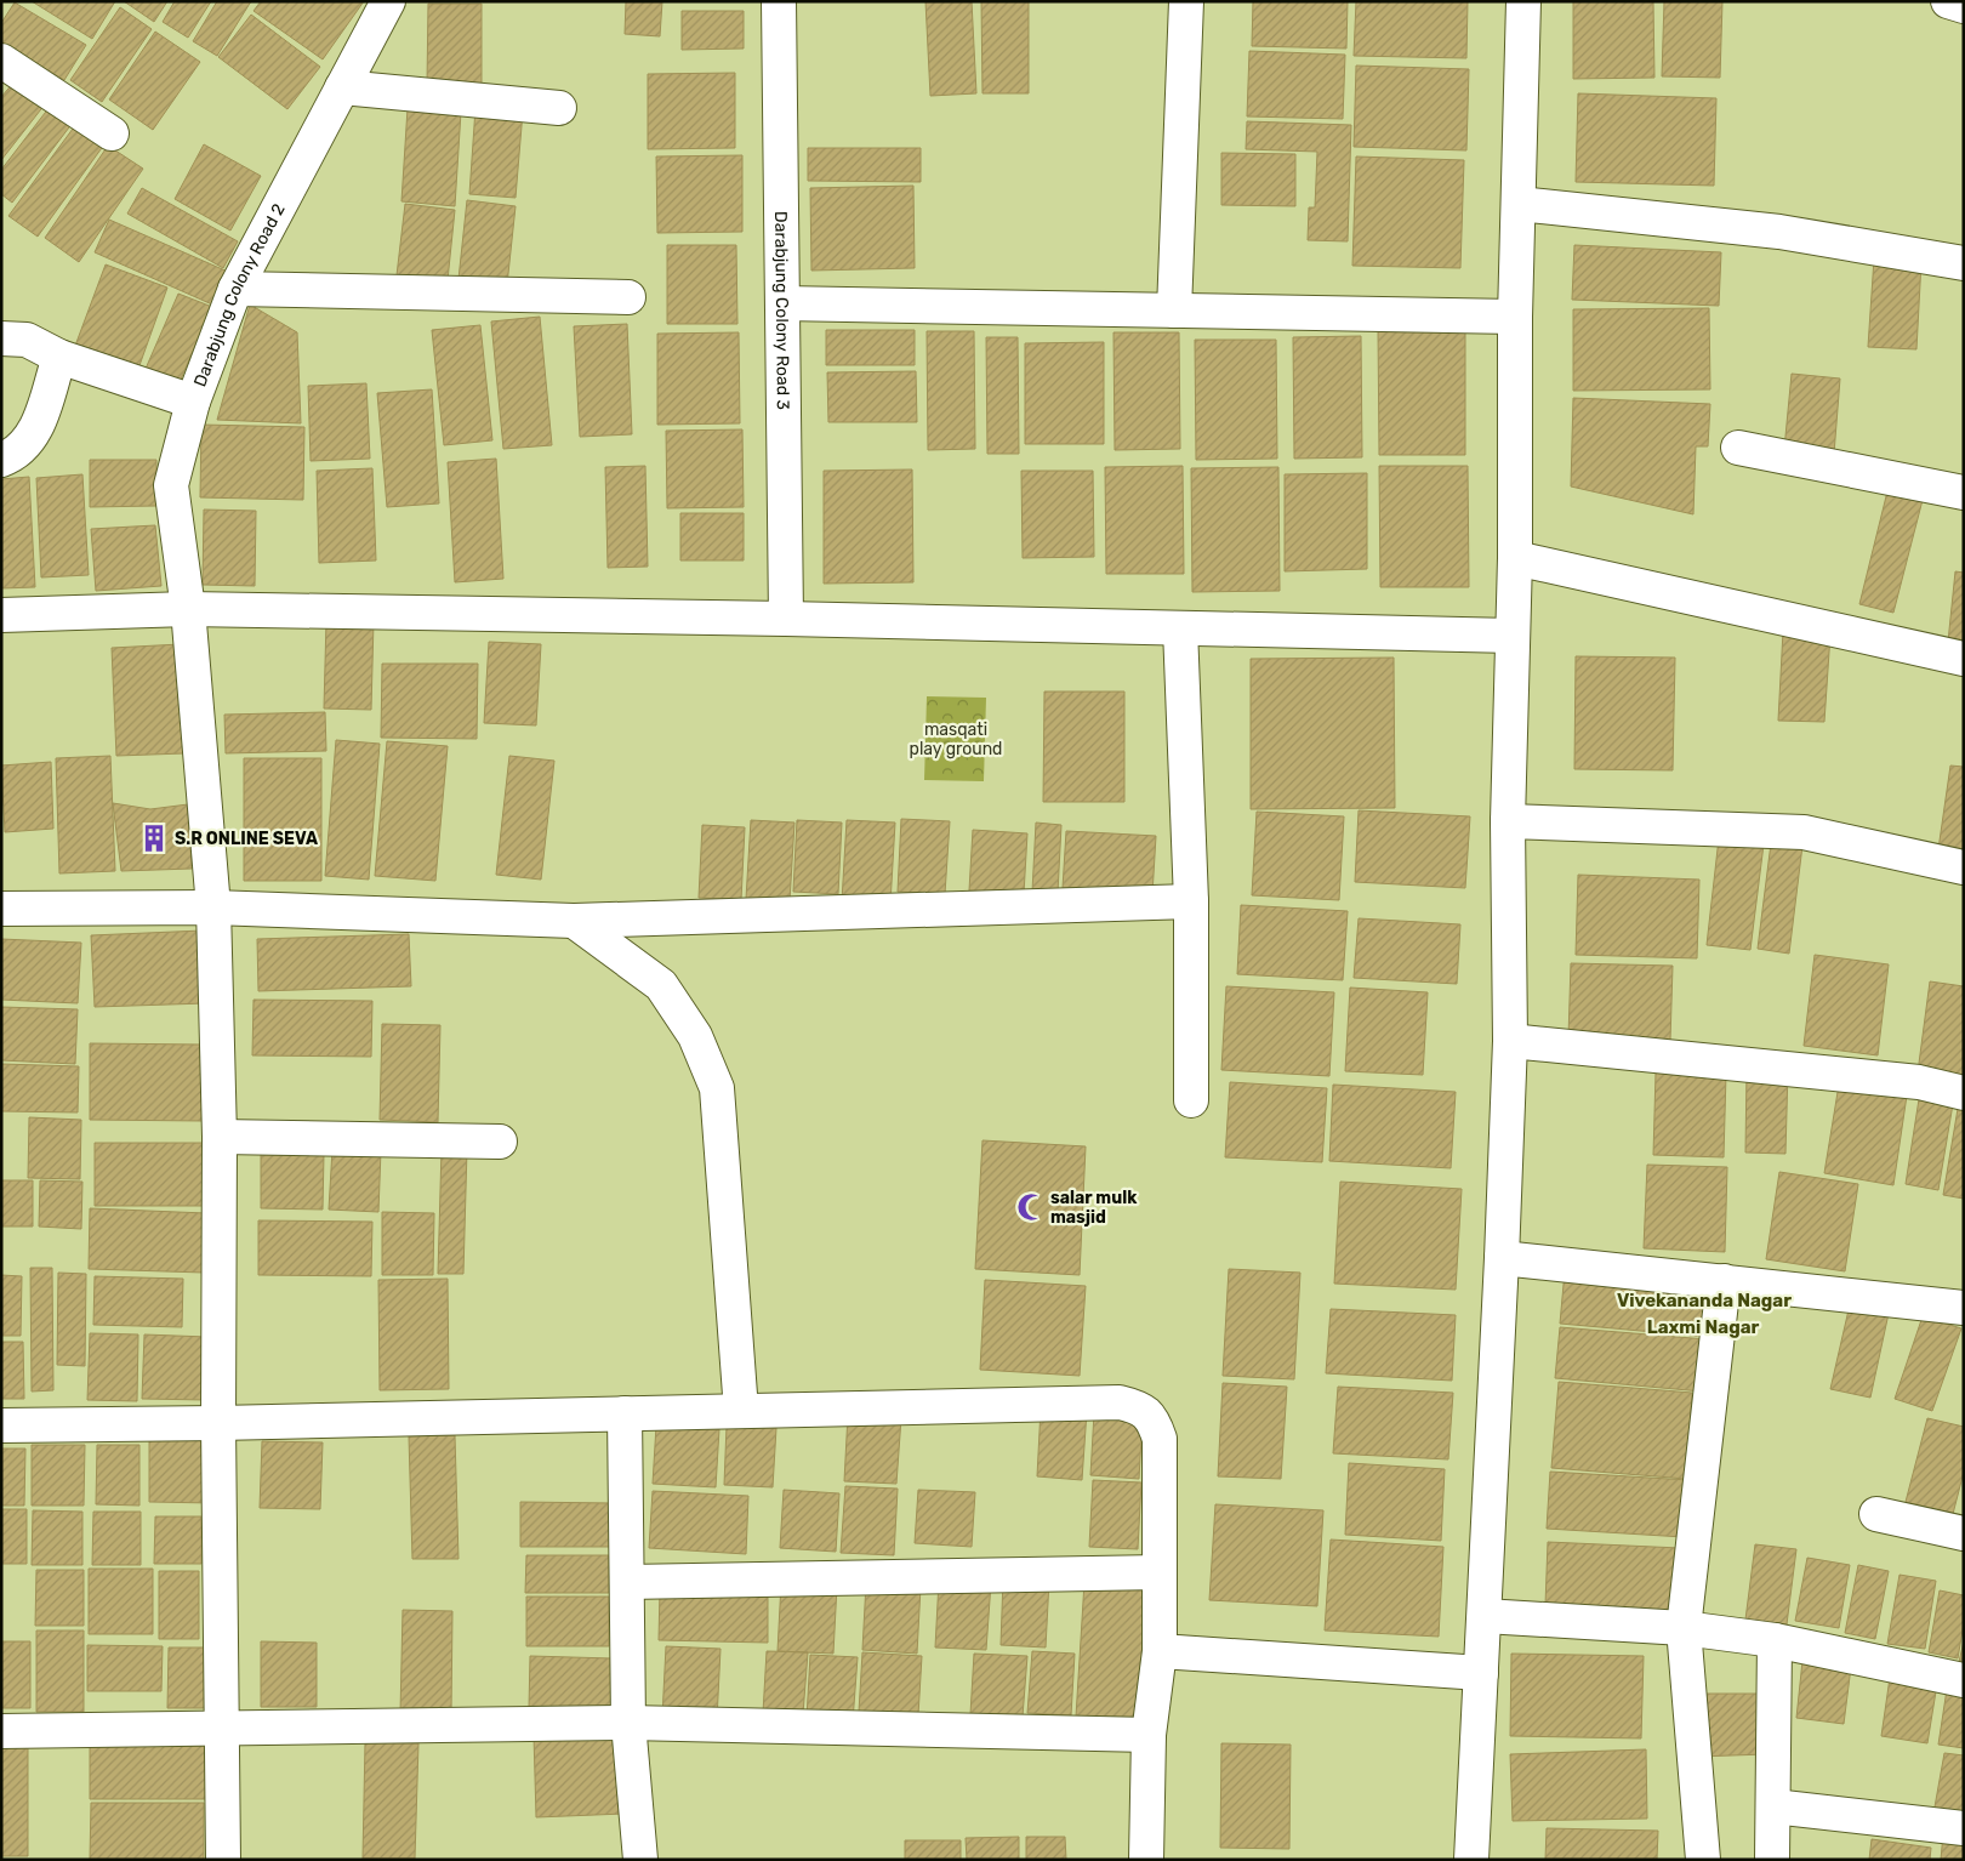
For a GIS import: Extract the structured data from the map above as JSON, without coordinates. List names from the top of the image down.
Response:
{
  "streets": {
    "street": ["Darabjung Colony Road 2", "Darabjung Colony Road 3"]
  },
  "districts": ["Vivekananda Nagar", "Laxmi Nagar"],
  "parks": ["masqati play ground"],
  "places": {
    "building": ["S.R ONLINE SEVA"],
    "mosque": ["salar mulk masjid"]
  }
}
